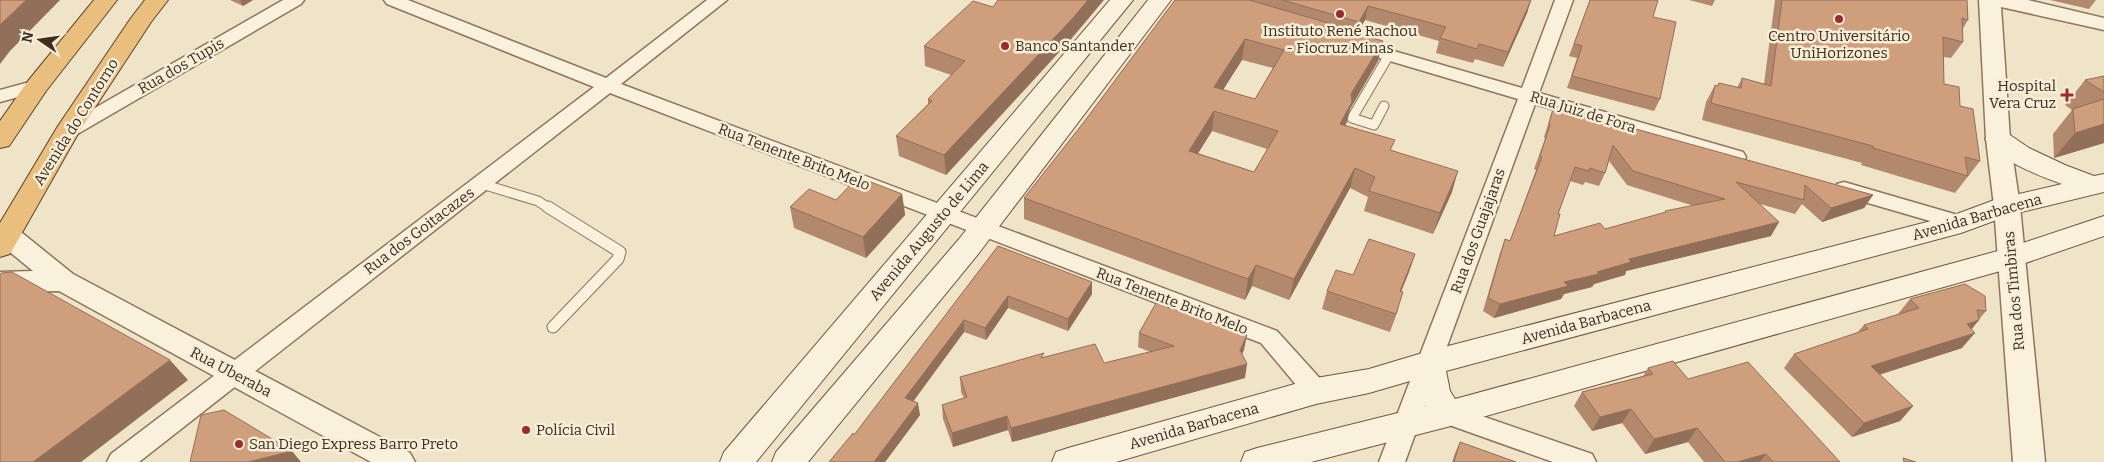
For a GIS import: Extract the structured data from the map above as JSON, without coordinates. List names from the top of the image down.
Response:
{
  "streets": {
    "highway": ["Avenida do Contorno"],
    "main road": ["Avenida Barbacena", "Avenida Augusto de Lima"],
    "street": [
      "Rua dos Tupis",
      "Rua Juiz de Fora",
      "Rua Tenente Brito Melo",
      "Rua dos Goitacazes",
      "Rua dos Guajajaras",
      "Rua dos Timbiras",
      "Rua Uberaba"
    ]
  },
  "crossings": [
    ["Rua dos Tupis", "Avenida do Contorno"],
    ["Rua Juiz de Fora", "Rua dos Guajajaras"],
    ["Avenida do Contorno", "Rua Uberaba"],
    ["Rua Tenente Brito Melo", "Avenida Barbacena"],
    ["Rua Tenente Brito Melo", "Rua dos Goitacazes"],
    ["Rua Tenente Brito Melo", "Avenida Augusto de Lima"],
    ["Avenida Barbacena", "Rua dos Guajajaras"],
    ["Avenida Barbacena", "Rua dos Timbiras"],
    ["Rua dos Goitacazes", "Rua Uberaba"]
  ],
  "places": {
    "other": [
      "Instituto René Rachou - Fiocruz Minas",
      "Centro Universitário UniHorizones",
      "Banco Santander",
      "Polícia Civil",
      "San Diego Express Barro Preto"
    ],
    "health": ["Hospital Vera Cruz"]
  },
  "north": "left"
}
